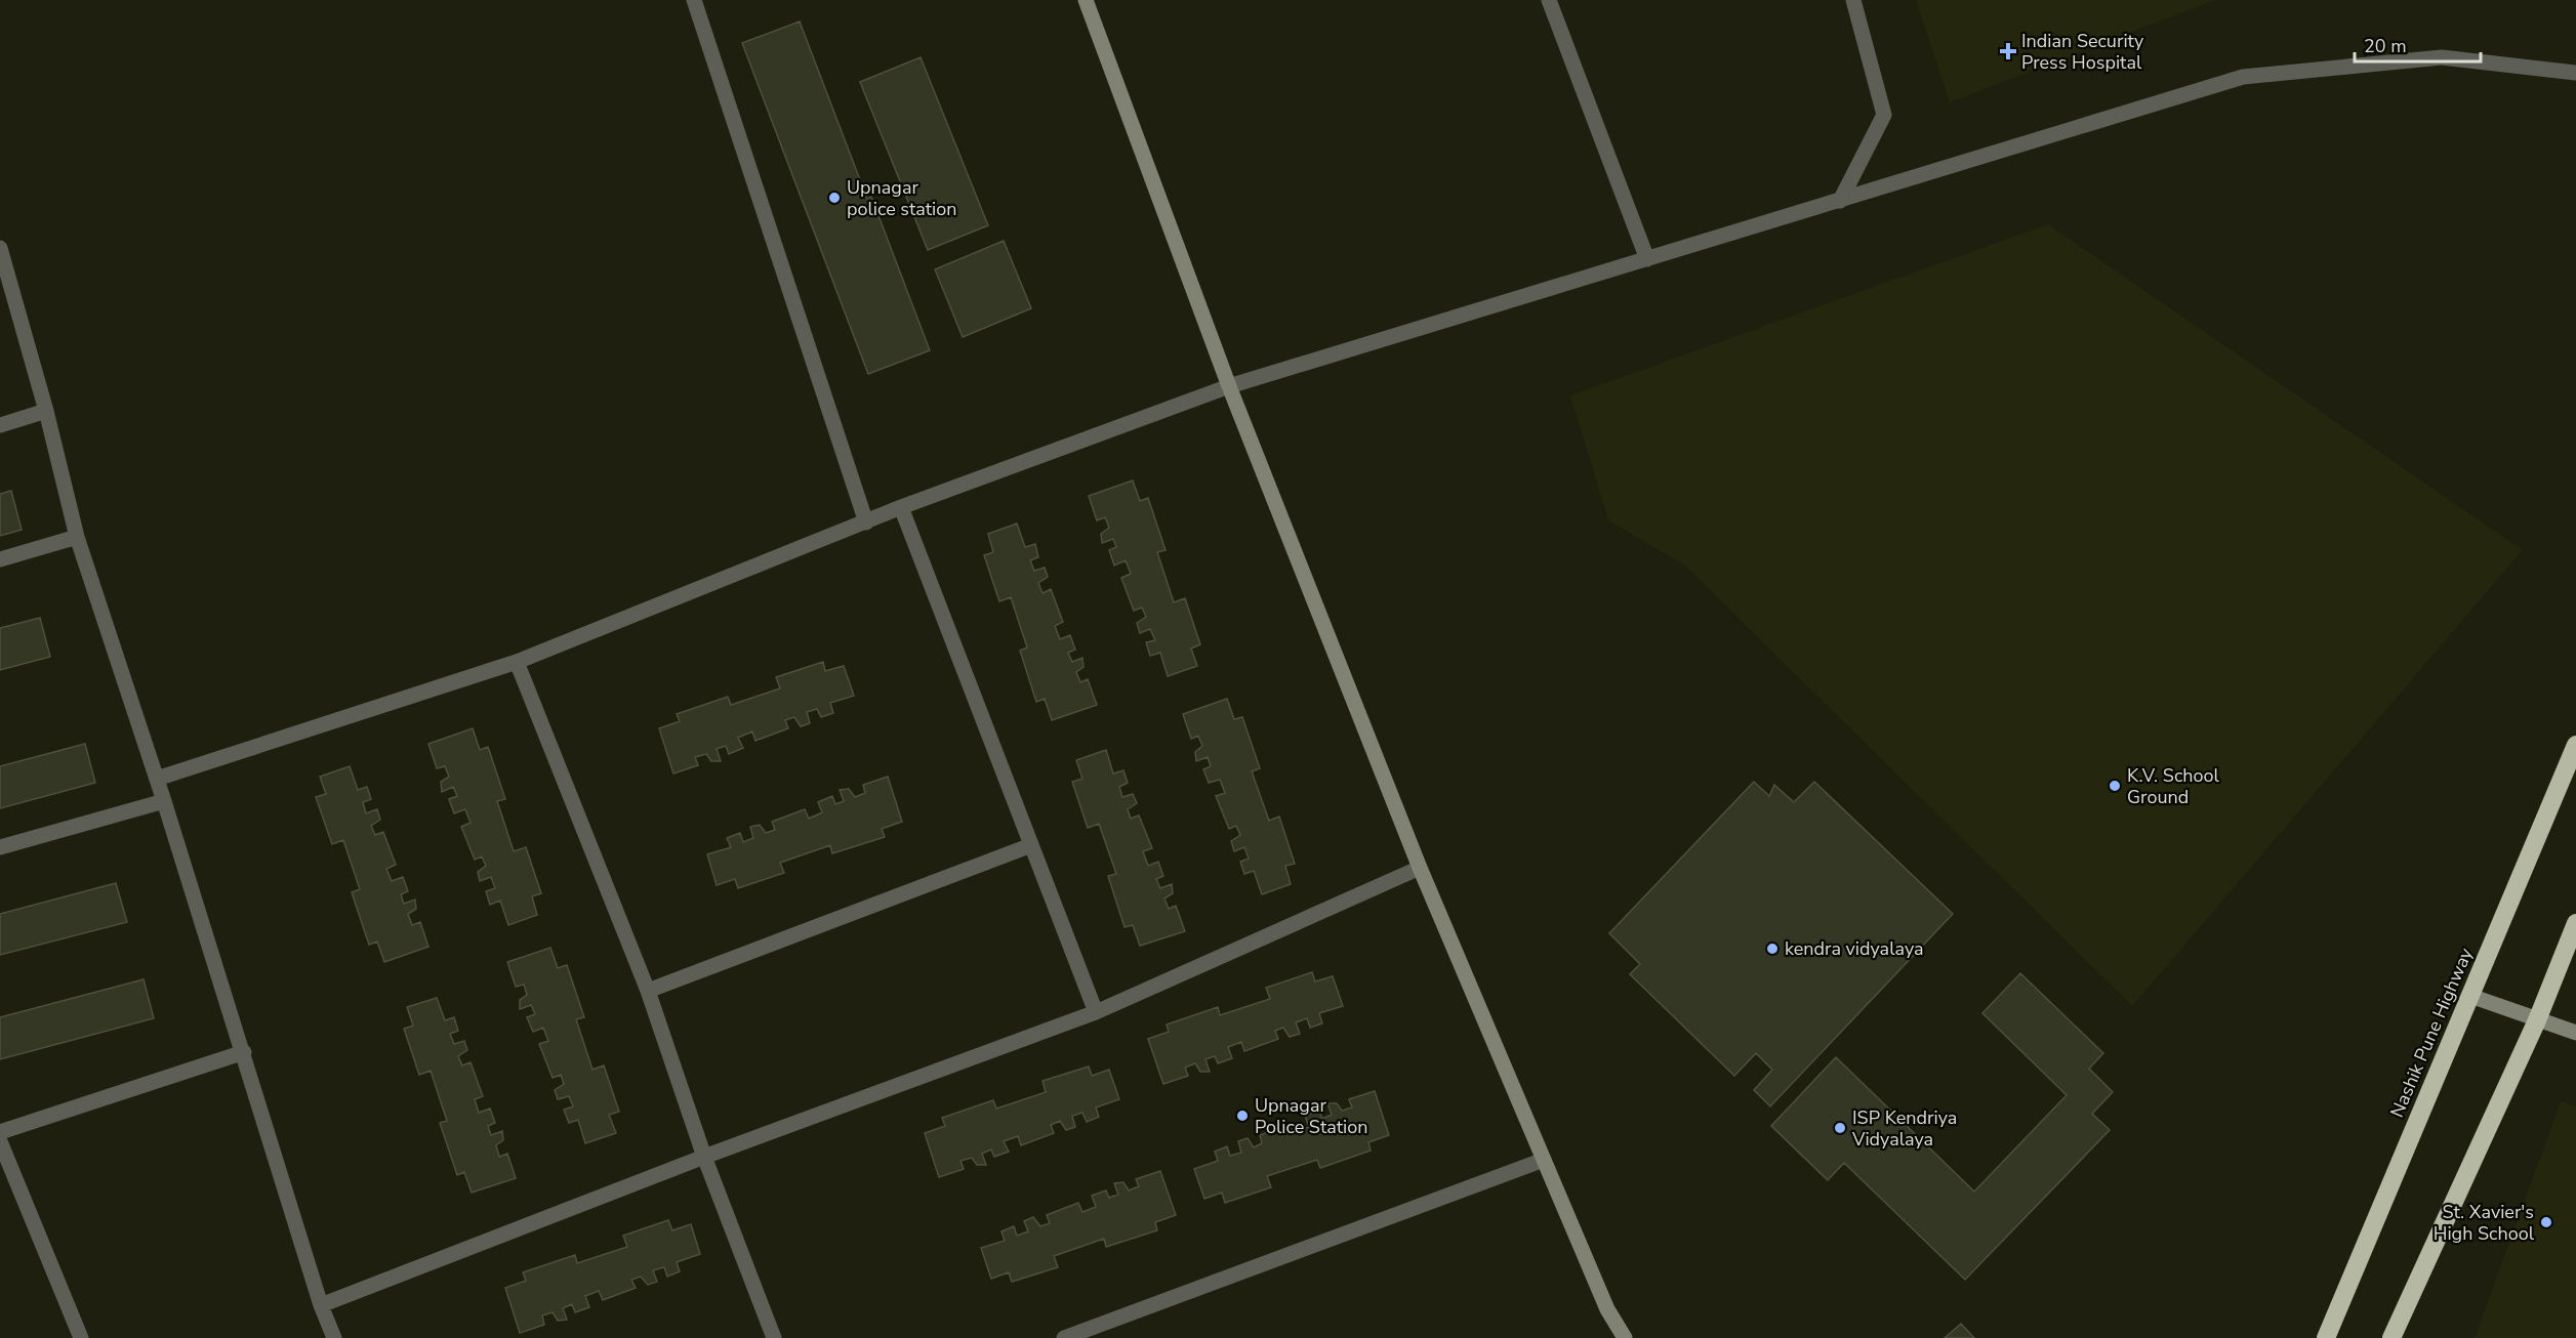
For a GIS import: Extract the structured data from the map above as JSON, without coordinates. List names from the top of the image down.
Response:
{
  "streets": {
    "highway": ["Nashik Pune Highway"]
  },
  "places": {
    "health": ["Indian Security Press Hospital"],
    "other": [
      "Upnagar police station",
      "K.V. School Ground",
      "kendra vidyalaya",
      "Upnagar Police Station",
      "ISP Kendriya Vidyalaya",
      "St. Xavier's High School"
    ]
  },
  "scale_bar": "20 m"
}
